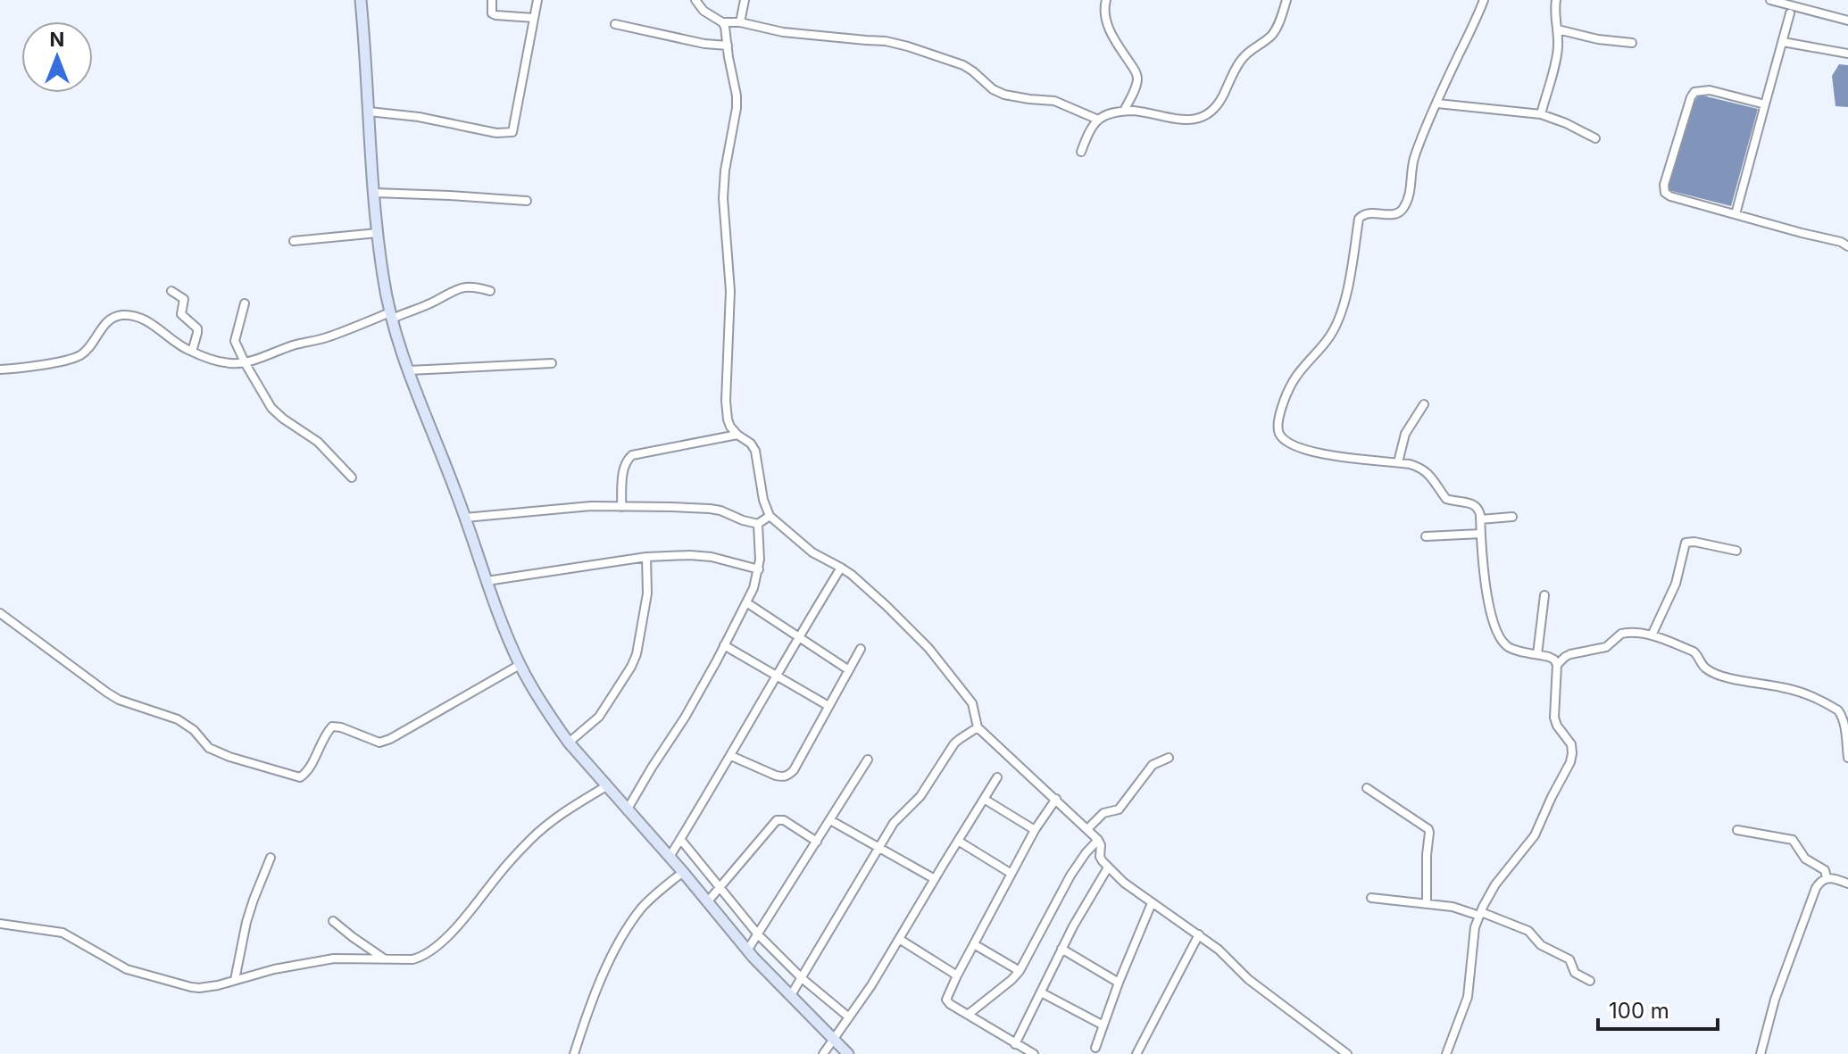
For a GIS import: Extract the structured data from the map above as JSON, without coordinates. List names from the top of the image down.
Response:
{
  "scale_bar": "100 m",
  "north": "top"
}
